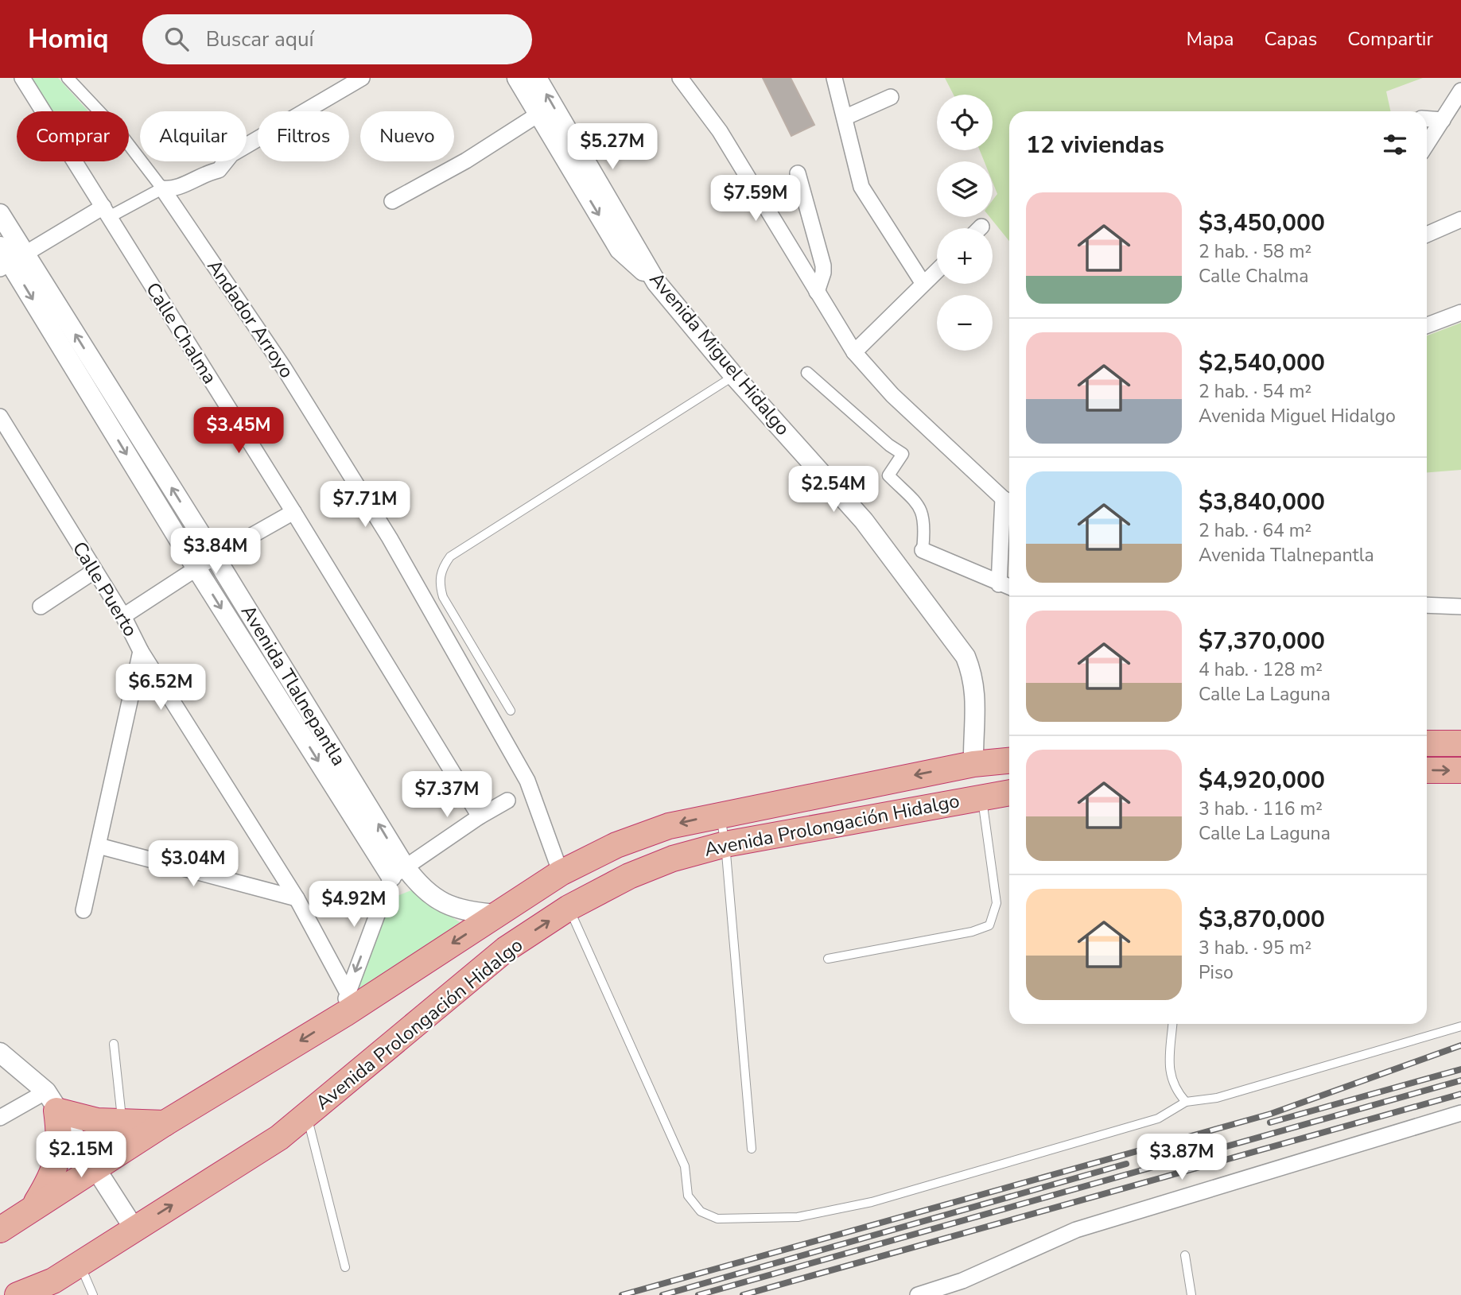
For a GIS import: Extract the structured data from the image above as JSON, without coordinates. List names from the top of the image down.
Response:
{
  "streets": {
    "highway": ["Avenida Prolongación Hidalgo"],
    "street": [
      "Andador Arroyo",
      "Calle Chalma",
      "Avenida Miguel Hidalgo",
      "Calle Puerto",
      "Avenida Tlalnepantla"
    ]
  },
  "crossings": [
    ["Andador Arroyo", "Avenida Prolongación Hidalgo"],
    ["Avenida Miguel Hidalgo", "Avenida Prolongación Hidalgo"],
    ["Calle Puerto", "Avenida Prolongación Hidalgo"],
    ["Avenida Tlalnepantla", "Avenida Prolongación Hidalgo"]
  ],
  "page": {
    "header": "Homiq",
    "search": "Buscar aquí",
    "nav": ["Mapa", "Capas", "Compartir"],
    "map_buttons": ["+", "−"],
    "chip": [
      "Comprar",
      "Alquilar",
      "Filtros",
      "Nuevo"
    ],
    "heading": "12 viviendas",
    "price": [
      "$5.27M",
      "$7.59M",
      "$3.45M",
      "$2.54M",
      "$7.71M",
      "$3.84M",
      "$6.52M",
      "$7.37M",
      "$3.04M",
      "$4.92M",
      "$2.15M",
      "$3.87M"
    ],
    "list": [
      {
        "name": "$3,450,000",
        "note": "2 hab. · 58 m² · Calle Chalma"
      },
      {
        "name": "$2,540,000",
        "note": "2 hab. · 54 m² · Avenida Miguel Hidalgo"
      },
      {
        "name": "$3,840,000",
        "note": "2 hab. · 64 m² · Avenida Tlalnepantla"
      },
      {
        "name": "$7,370,000",
        "note": "4 hab. · 128 m² · Calle La Laguna"
      },
      {
        "name": "$4,920,000",
        "note": "3 hab. · 116 m² · Calle La Laguna"
      },
      {
        "name": "$3,870,000",
        "note": "3 hab. · 95 m² · Piso"
      }
    ]
  }
}
